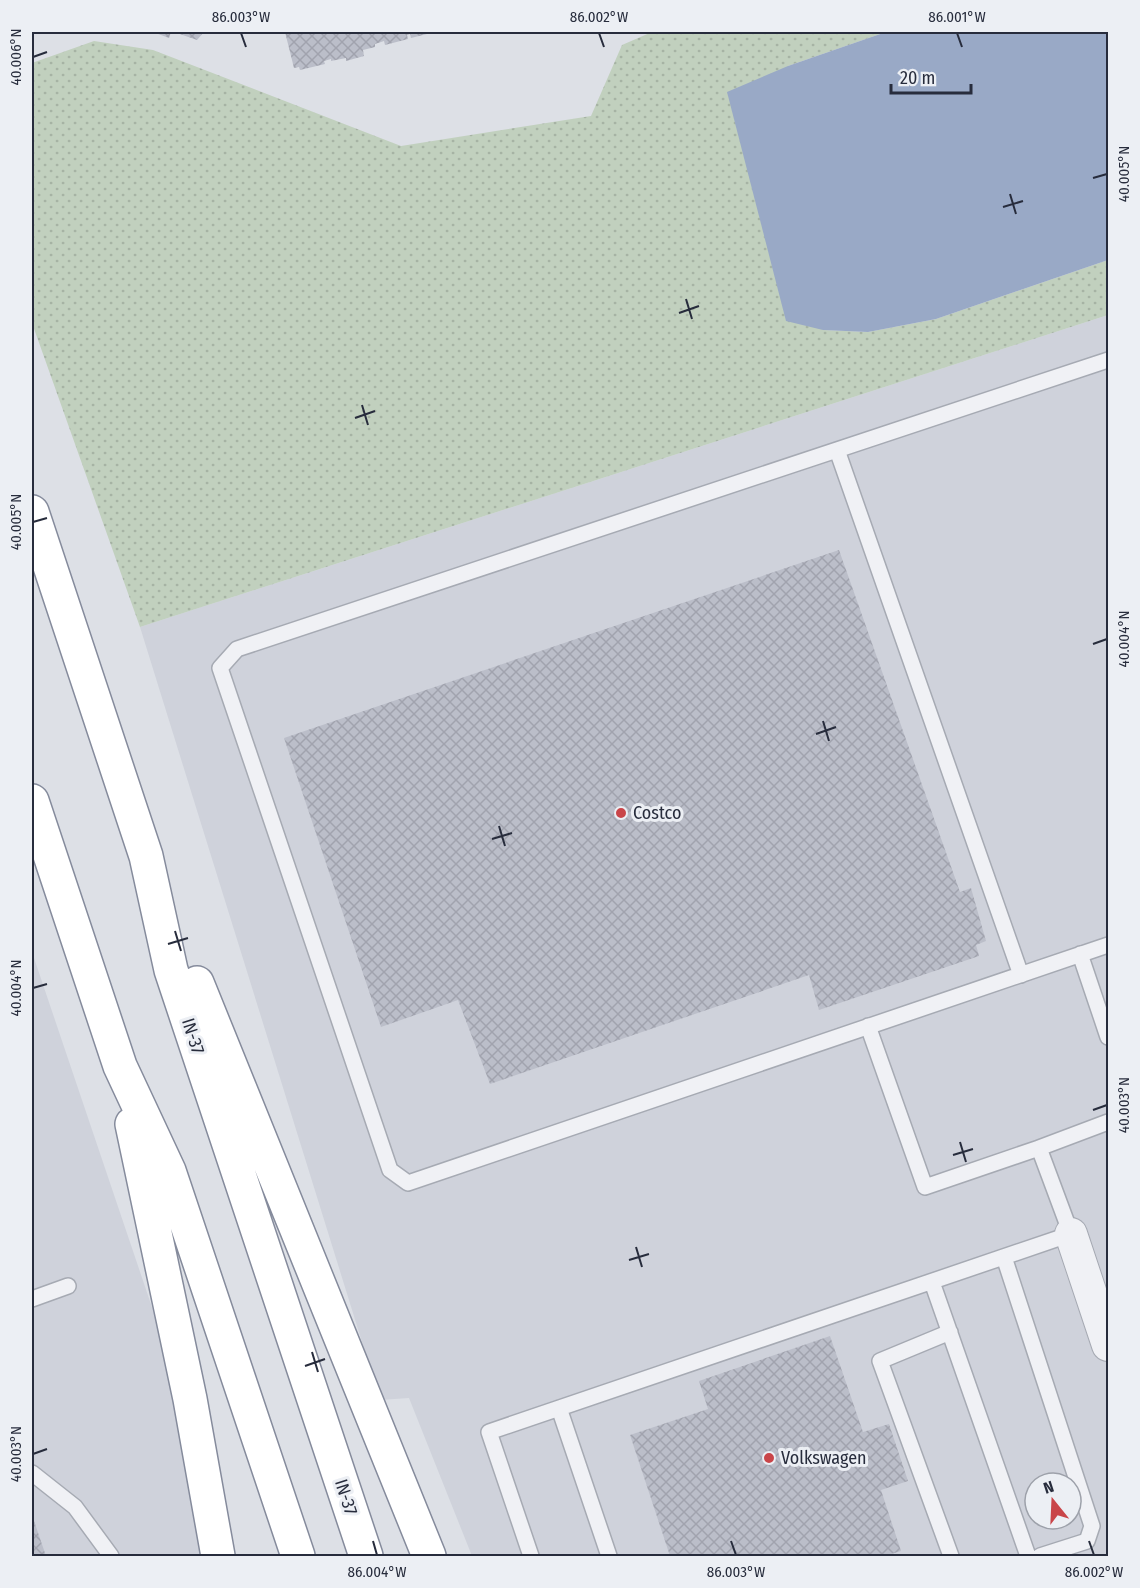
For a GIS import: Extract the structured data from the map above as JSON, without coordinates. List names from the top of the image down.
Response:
{
  "streets": {
    "highway": ["IN-37"]
  },
  "places": ["Costco", "Volkswagen"],
  "scale_bar": "20 m",
  "north": "top",
  "coordinates": [
    "86.003°W",
    "86.002°W",
    "86.001°W",
    "40.006°N",
    "40.005°N",
    "40.004°N",
    "40.003°N",
    "86.004°W"
  ]
}
